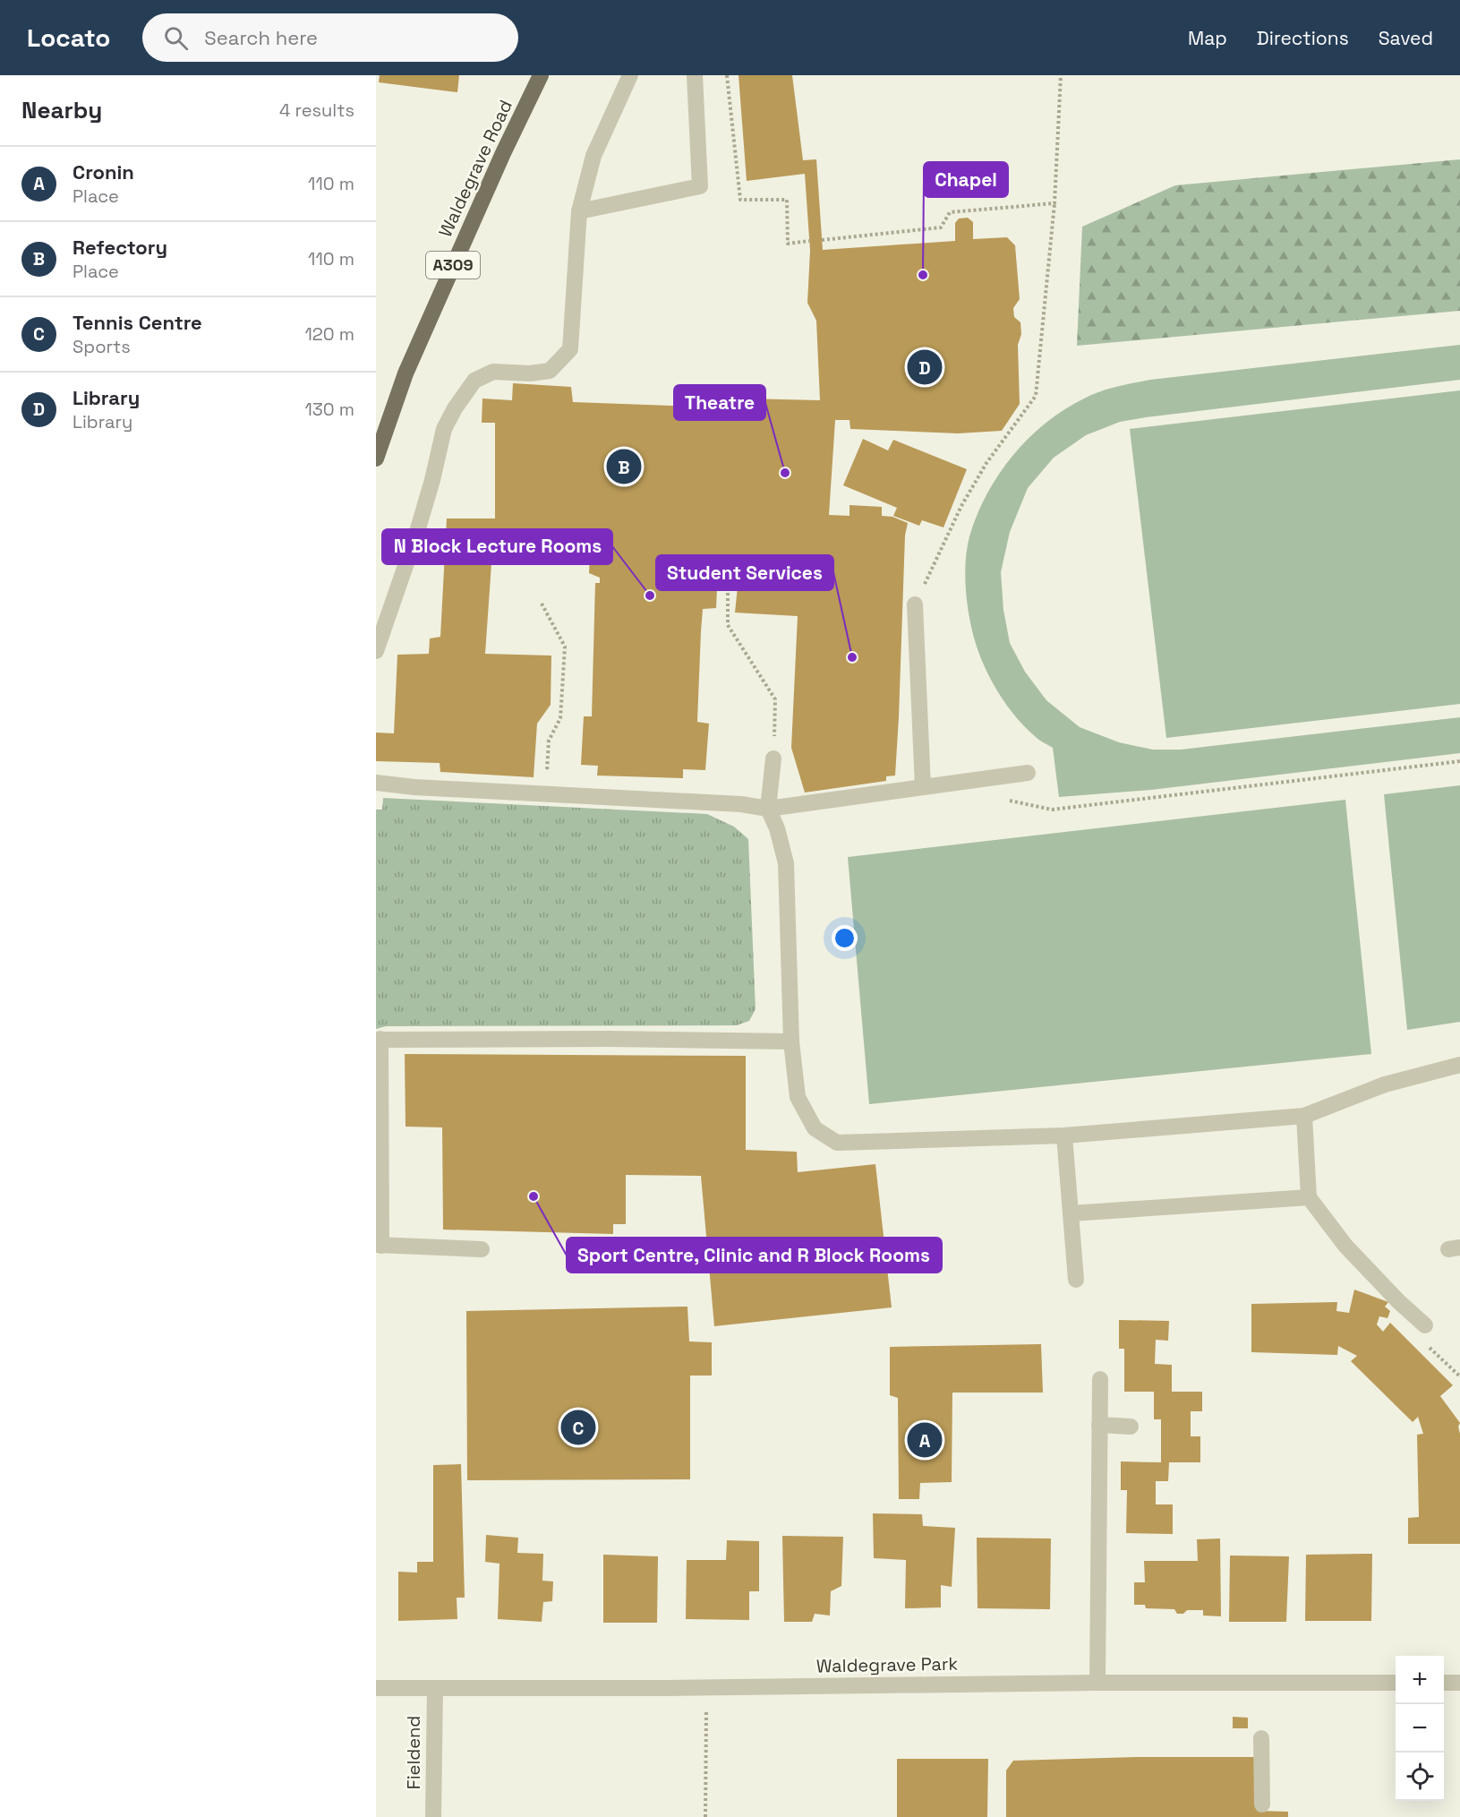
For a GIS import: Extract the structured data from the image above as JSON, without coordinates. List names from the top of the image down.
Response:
{
  "streets": {
    "main road": ["Waldegrave Road", "A309"],
    "street": ["Waldegrave Park", "Fieldend"]
  },
  "crossings": [
    ["Waldegrave Park", "Fieldend"]
  ],
  "places": [
    "Chapel",
    "Theatre",
    "N Block Lecture Rooms",
    "Student Services",
    "Sport Centre, Clinic and R Block Rooms"
  ],
  "page": {
    "header": "Locato",
    "search": "Search here",
    "nav": ["Map", "Directions", "Saved"],
    "heading": ["Nearby", "4 results"],
    "list": [
      {
        "mark": "A",
        "name": "Cronin",
        "note": "Place",
        "value": "110 m"
      },
      {
        "mark": "B",
        "name": "Refectory",
        "note": "Place",
        "value": "110 m"
      },
      {
        "mark": "C",
        "name": "Tennis Centre",
        "note": "Sports",
        "value": "120 m"
      },
      {
        "mark": "D",
        "name": "Library",
        "note": "Library",
        "value": "130 m"
      }
    ],
    "pins": [
      "D",
      "B",
      "C",
      "A"
    ],
    "map_buttons": ["+", "−"]
  }
}
